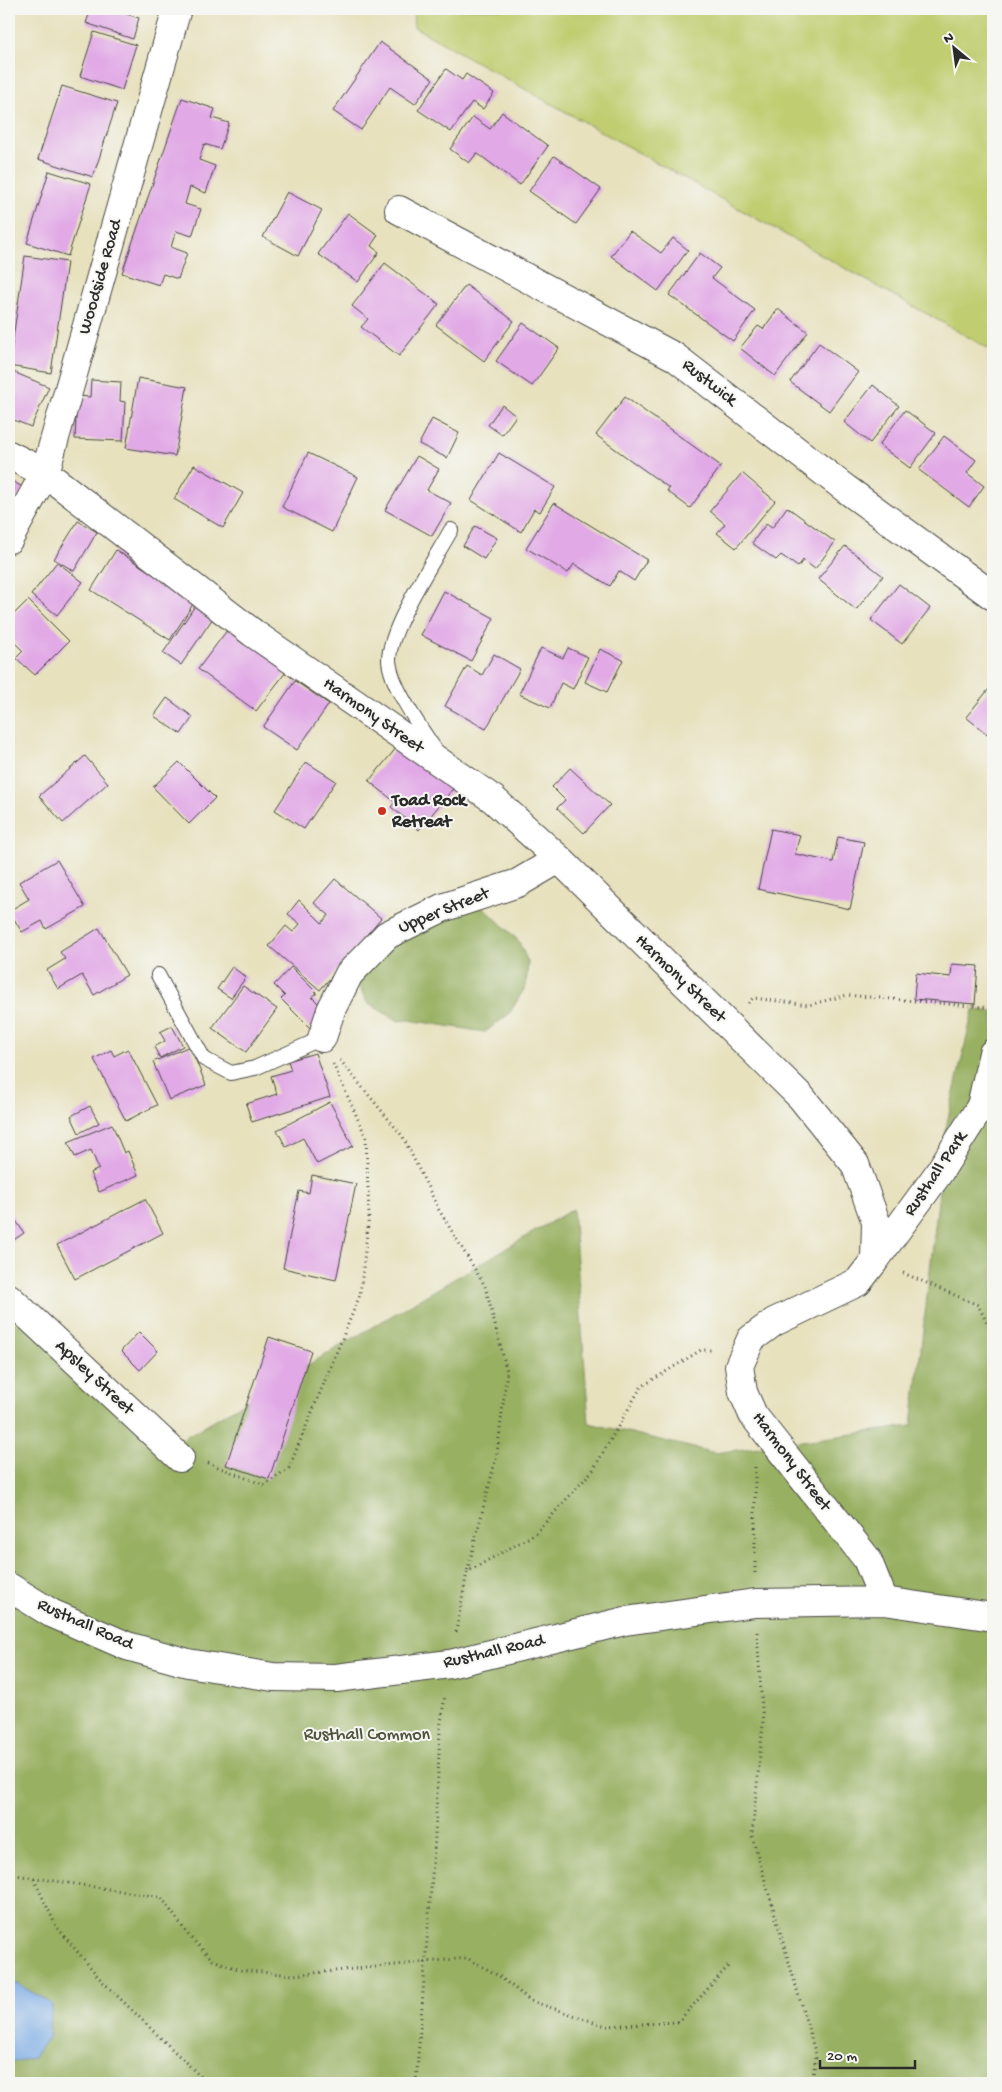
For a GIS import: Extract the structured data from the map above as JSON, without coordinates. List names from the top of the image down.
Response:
{
  "streets": {
    "street": [
      "Woodside Road",
      "Rustwick",
      "Harmony Street",
      "Upper Street",
      "Rusthall Park",
      "Apsley Street",
      "Rusthall Road"
    ]
  },
  "crossings": [
    ["Woodside Road", "Harmony Street"],
    ["Harmony Street", "Upper Street"],
    ["Harmony Street", "Rusthall Park"],
    ["Harmony Street", "Rusthall Road"]
  ],
  "parks": ["Rusthall Common"],
  "places": ["Toad Rock Retreat"],
  "scale_bar": "20 m",
  "north": "top left"
}
